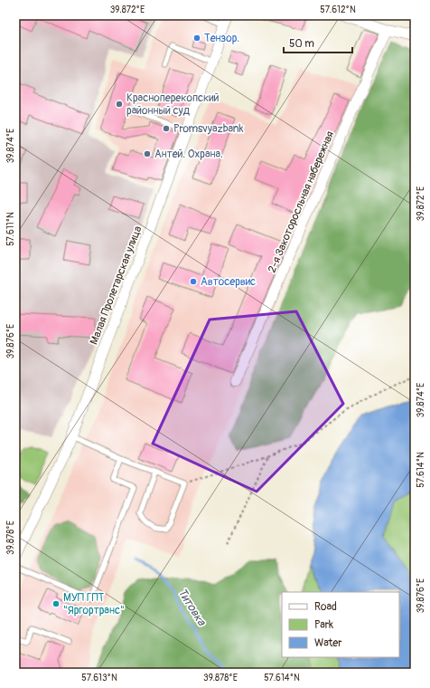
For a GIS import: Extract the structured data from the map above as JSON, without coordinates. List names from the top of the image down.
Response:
{
  "streets": {
    "street": ["2-я Закоторосльная набережная", "Малая Пролетарская улица"]
  },
  "water": ["Титовка"],
  "places": [
    "Тензор.",
    "Красноперекопский районный суд",
    "Promsvyazbank",
    "Антей. Охрана.",
    "Автосервис",
    "МУП ГПТ \"Яргортранс\""
  ],
  "legend": ["Road", "Park", "Water"],
  "scale_bar": "50 m",
  "coordinates": [
    "39.872°E",
    "57.612°N",
    "39.874°E",
    "57.611°N",
    "39.876°E",
    "57.614°N",
    "39.878°E",
    "57.613°N"
  ]
}
